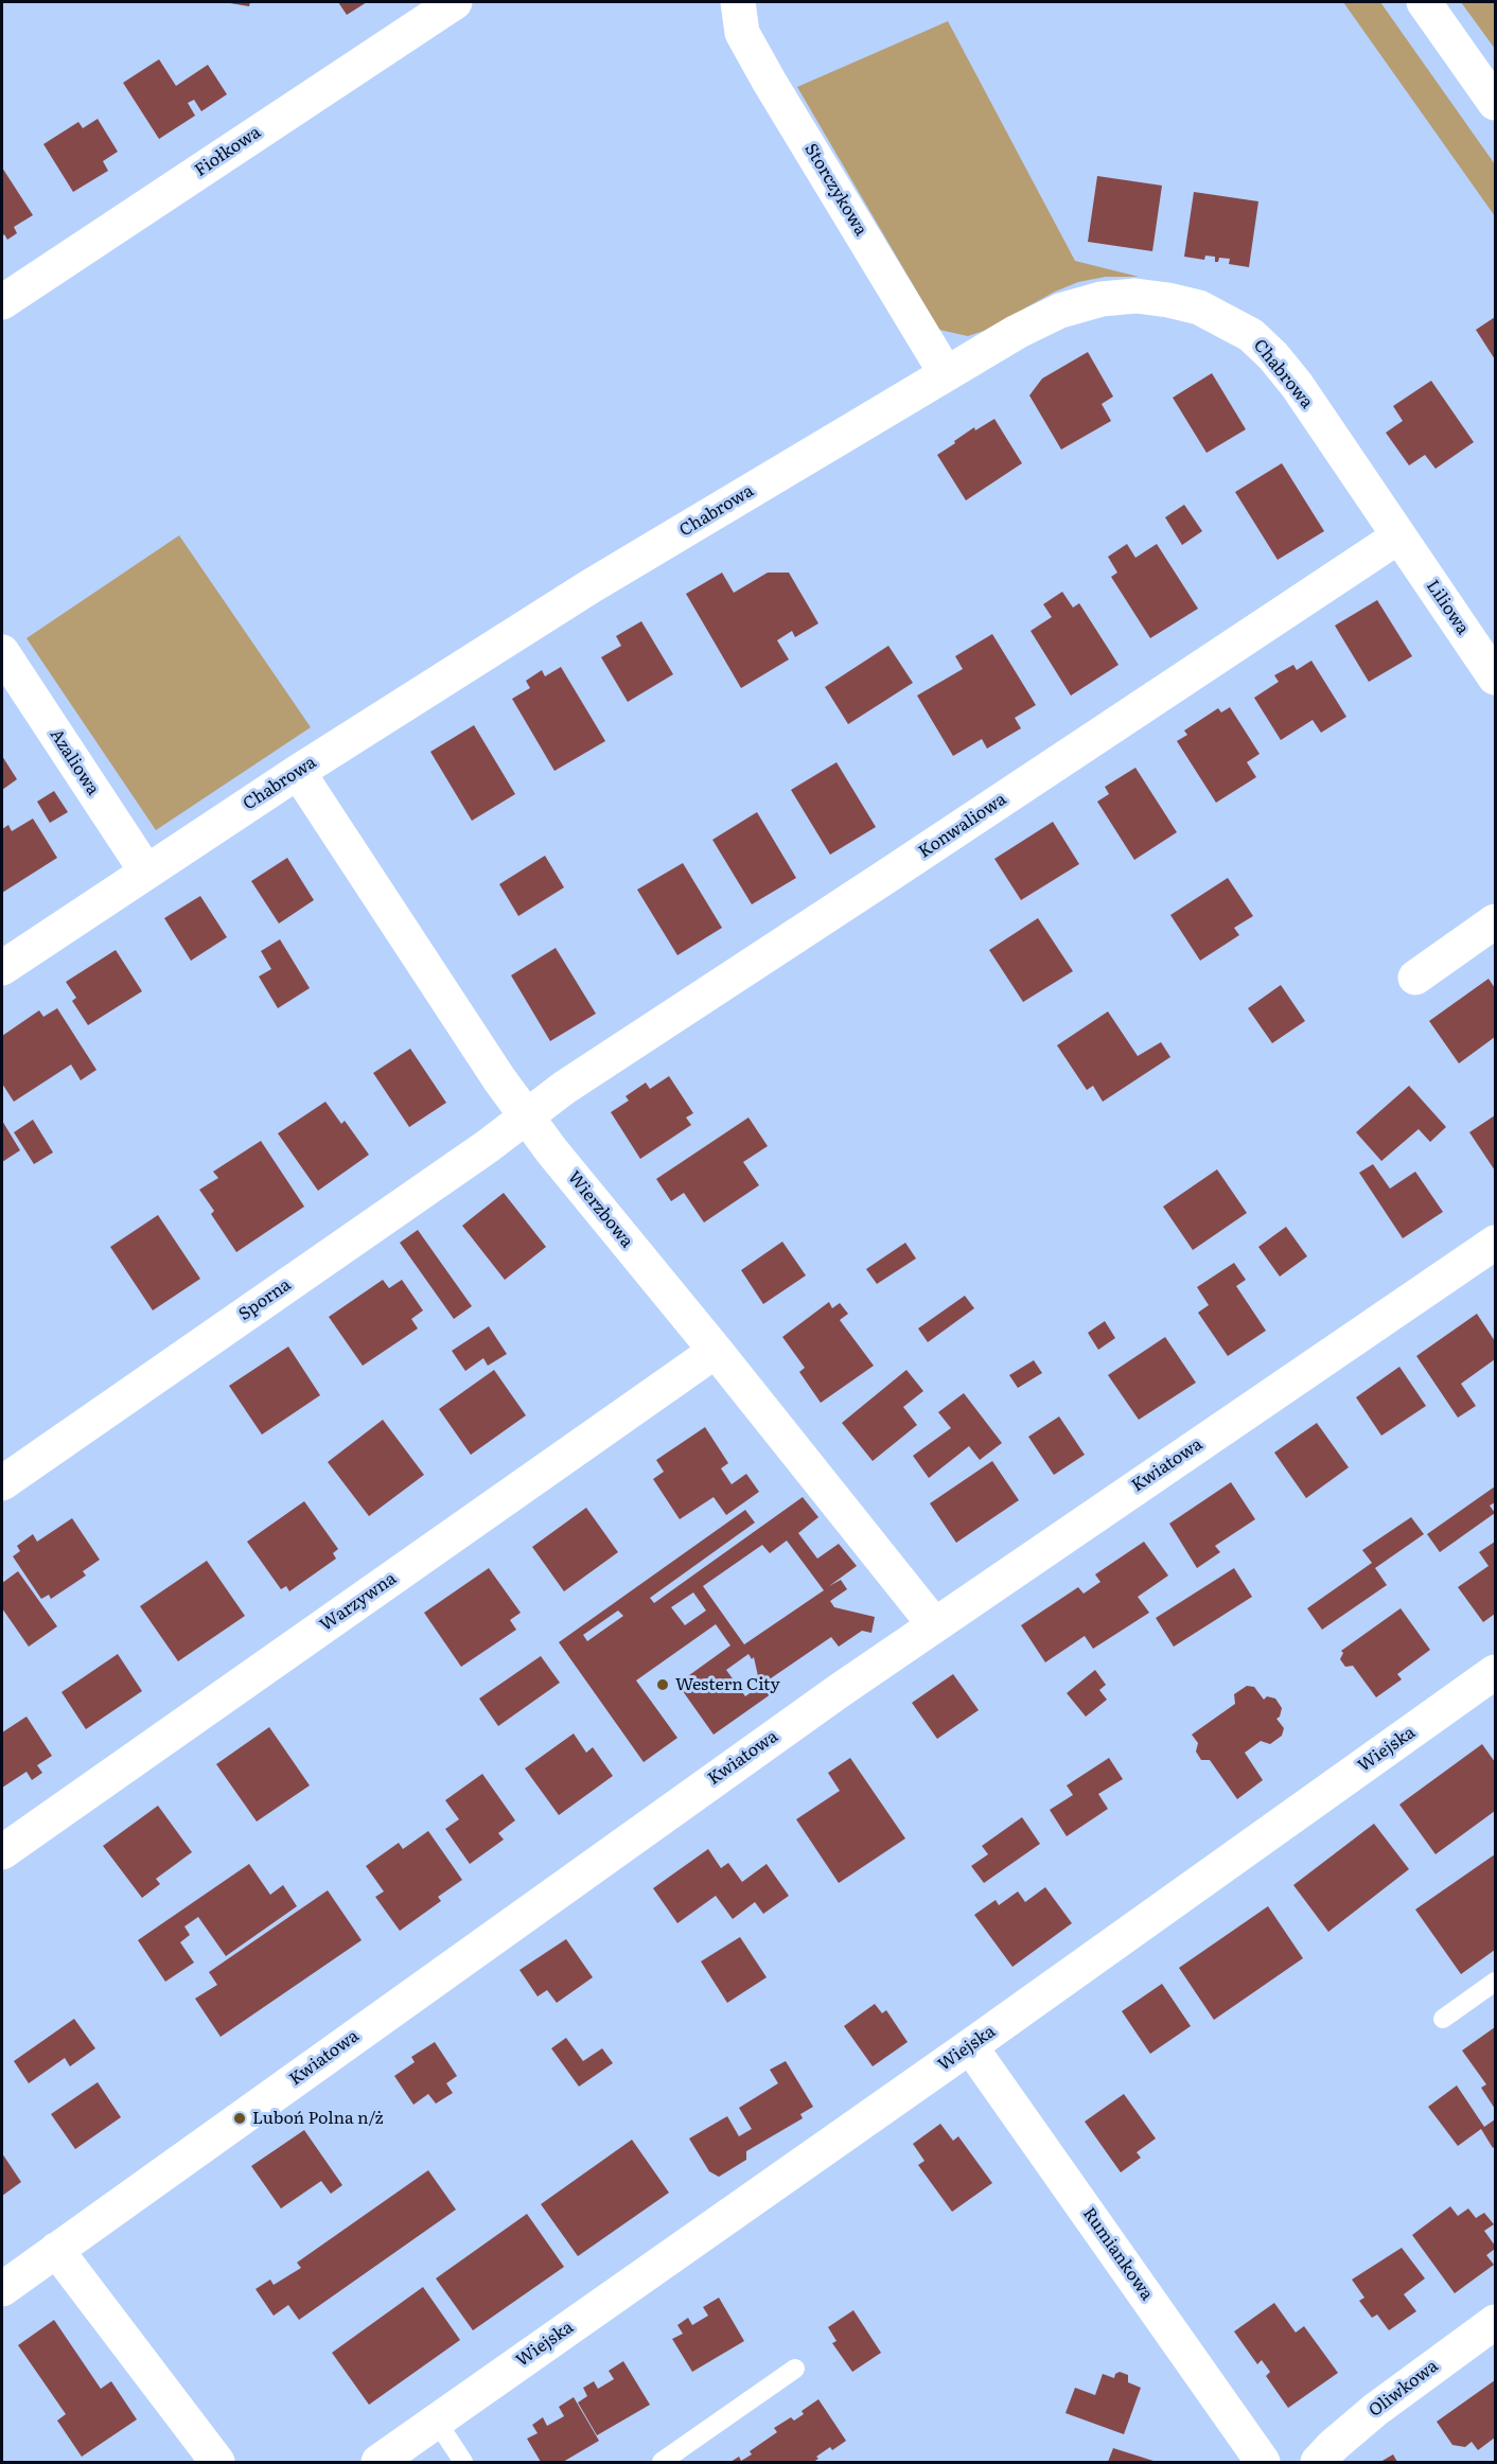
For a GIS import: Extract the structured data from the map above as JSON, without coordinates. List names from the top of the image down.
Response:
{
  "streets": {
    "street": [
      "Fiołkowa",
      "Storczykowa",
      "Chabrowa",
      "Liliowa",
      "Azaliowa",
      "Konwaliowa",
      "Wierzbowa",
      "Sporna",
      "Kwiatowa",
      "Warzywna",
      "Wiejska",
      "Rumiankowa",
      "Oliwkowa"
    ]
  },
  "crossings": [
    ["Storczykowa", "Chabrowa"],
    ["Chabrowa", "Liliowa"],
    ["Chabrowa", "Azaliowa"],
    ["Chabrowa", "Konwaliowa"],
    ["Chabrowa", "Wierzbowa"],
    ["Liliowa", "Konwaliowa"],
    ["Konwaliowa", "Wierzbowa"],
    ["Konwaliowa", "Sporna"],
    ["Wierzbowa", "Sporna"],
    ["Wierzbowa", "Kwiatowa"],
    ["Wierzbowa", "Warzywna"],
    ["Wiejska", "Rumiankowa"]
  ],
  "places": ["Western City", "Luboń Polna n/ż"]
}
